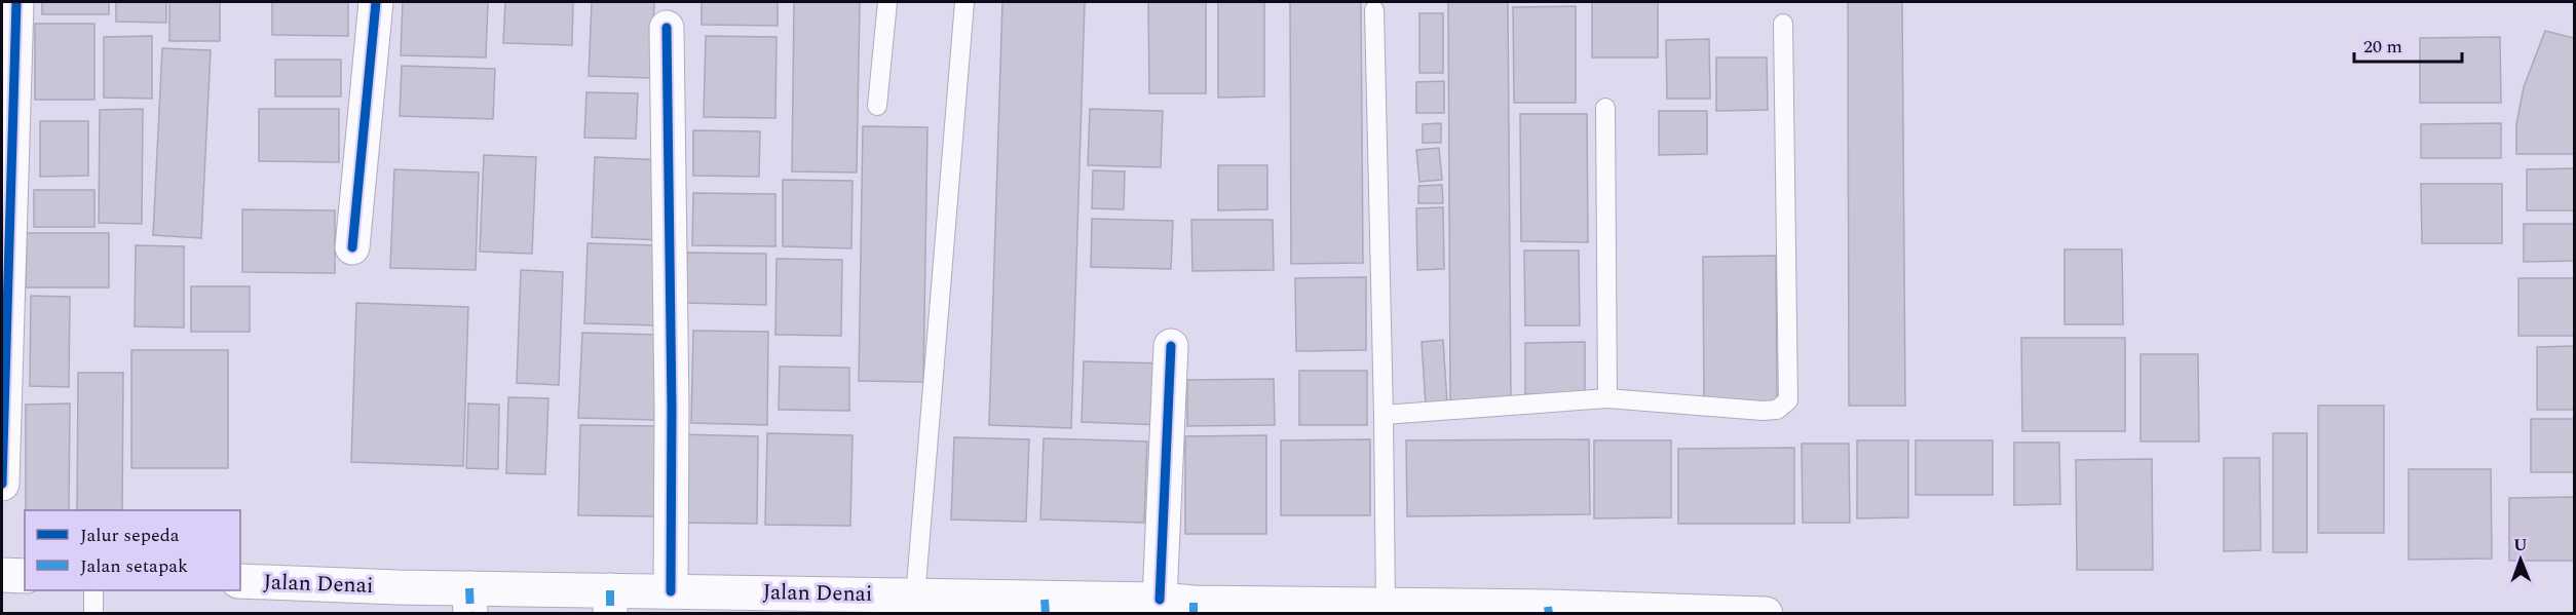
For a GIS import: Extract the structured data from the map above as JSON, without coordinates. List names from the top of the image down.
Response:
{
  "streets": {
    "main road": ["Jalan Denai"]
  },
  "legend": ["Jalur sepeda", "Jalan setapak"],
  "scale_bar": "20 m",
  "north": "top"
}
